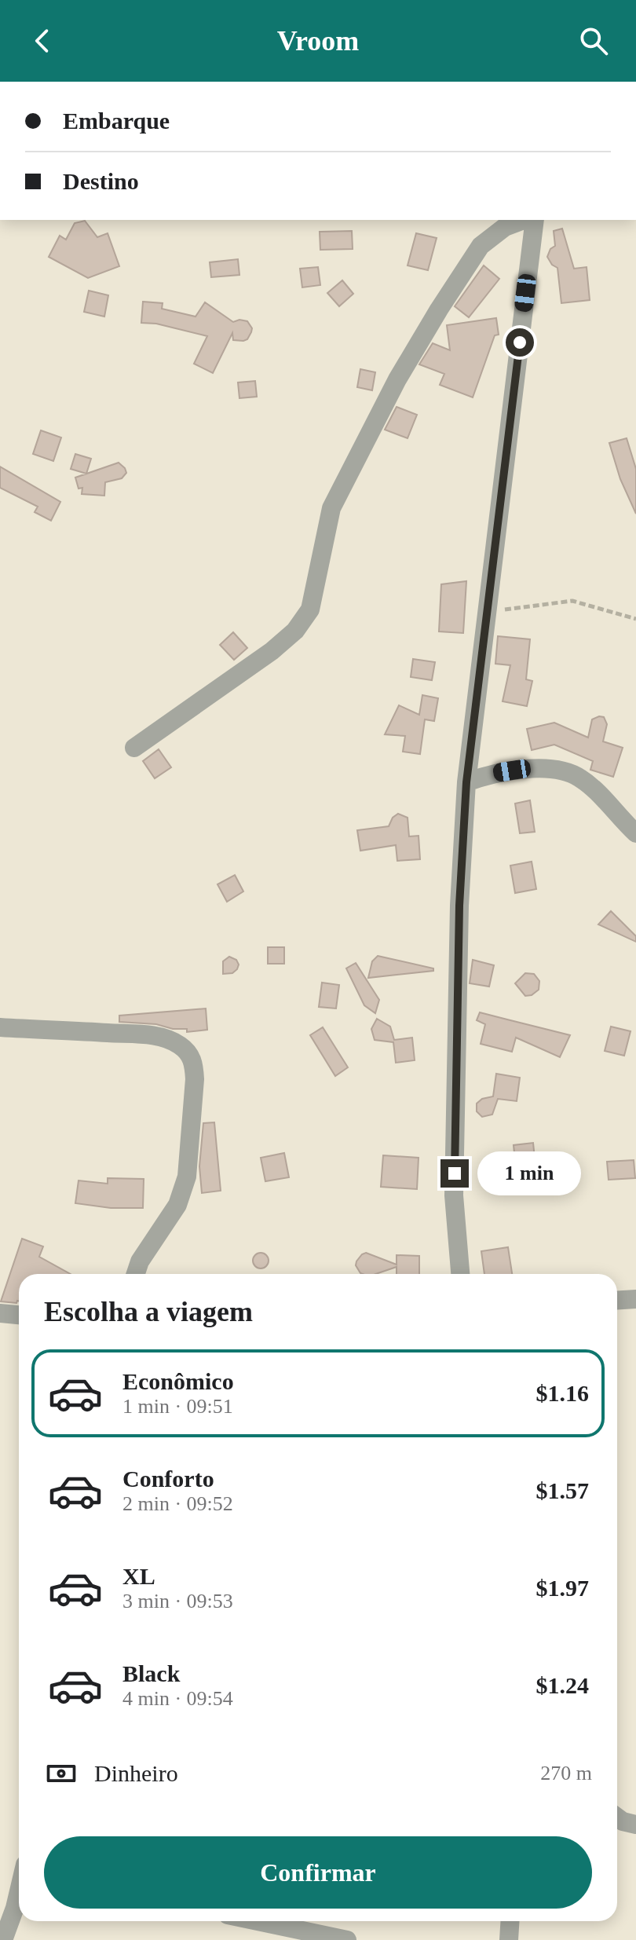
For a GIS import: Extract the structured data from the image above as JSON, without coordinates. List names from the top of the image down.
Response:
{
  "page": {
    "header": "Vroom",
    "banner": ["Embarque", "Destino"],
    "bubble": "1 min",
    "heading": "Escolha a viagem",
    "list": [
      {
        "name": "Econômico",
        "note": "1 min · 09:51",
        "value": "$1.16"
      },
      {
        "name": "Conforto",
        "note": "2 min · 09:52",
        "value": "$1.57"
      },
      {
        "name": "XL",
        "note": "3 min · 09:53",
        "value": "$1.97"
      },
      {
        "name": "Black",
        "note": "4 min · 09:54",
        "value": "$1.24"
      }
    ],
    "pay": ["Dinheiro", "270 m"],
    "buttons": "Confirmar"
  }
}
